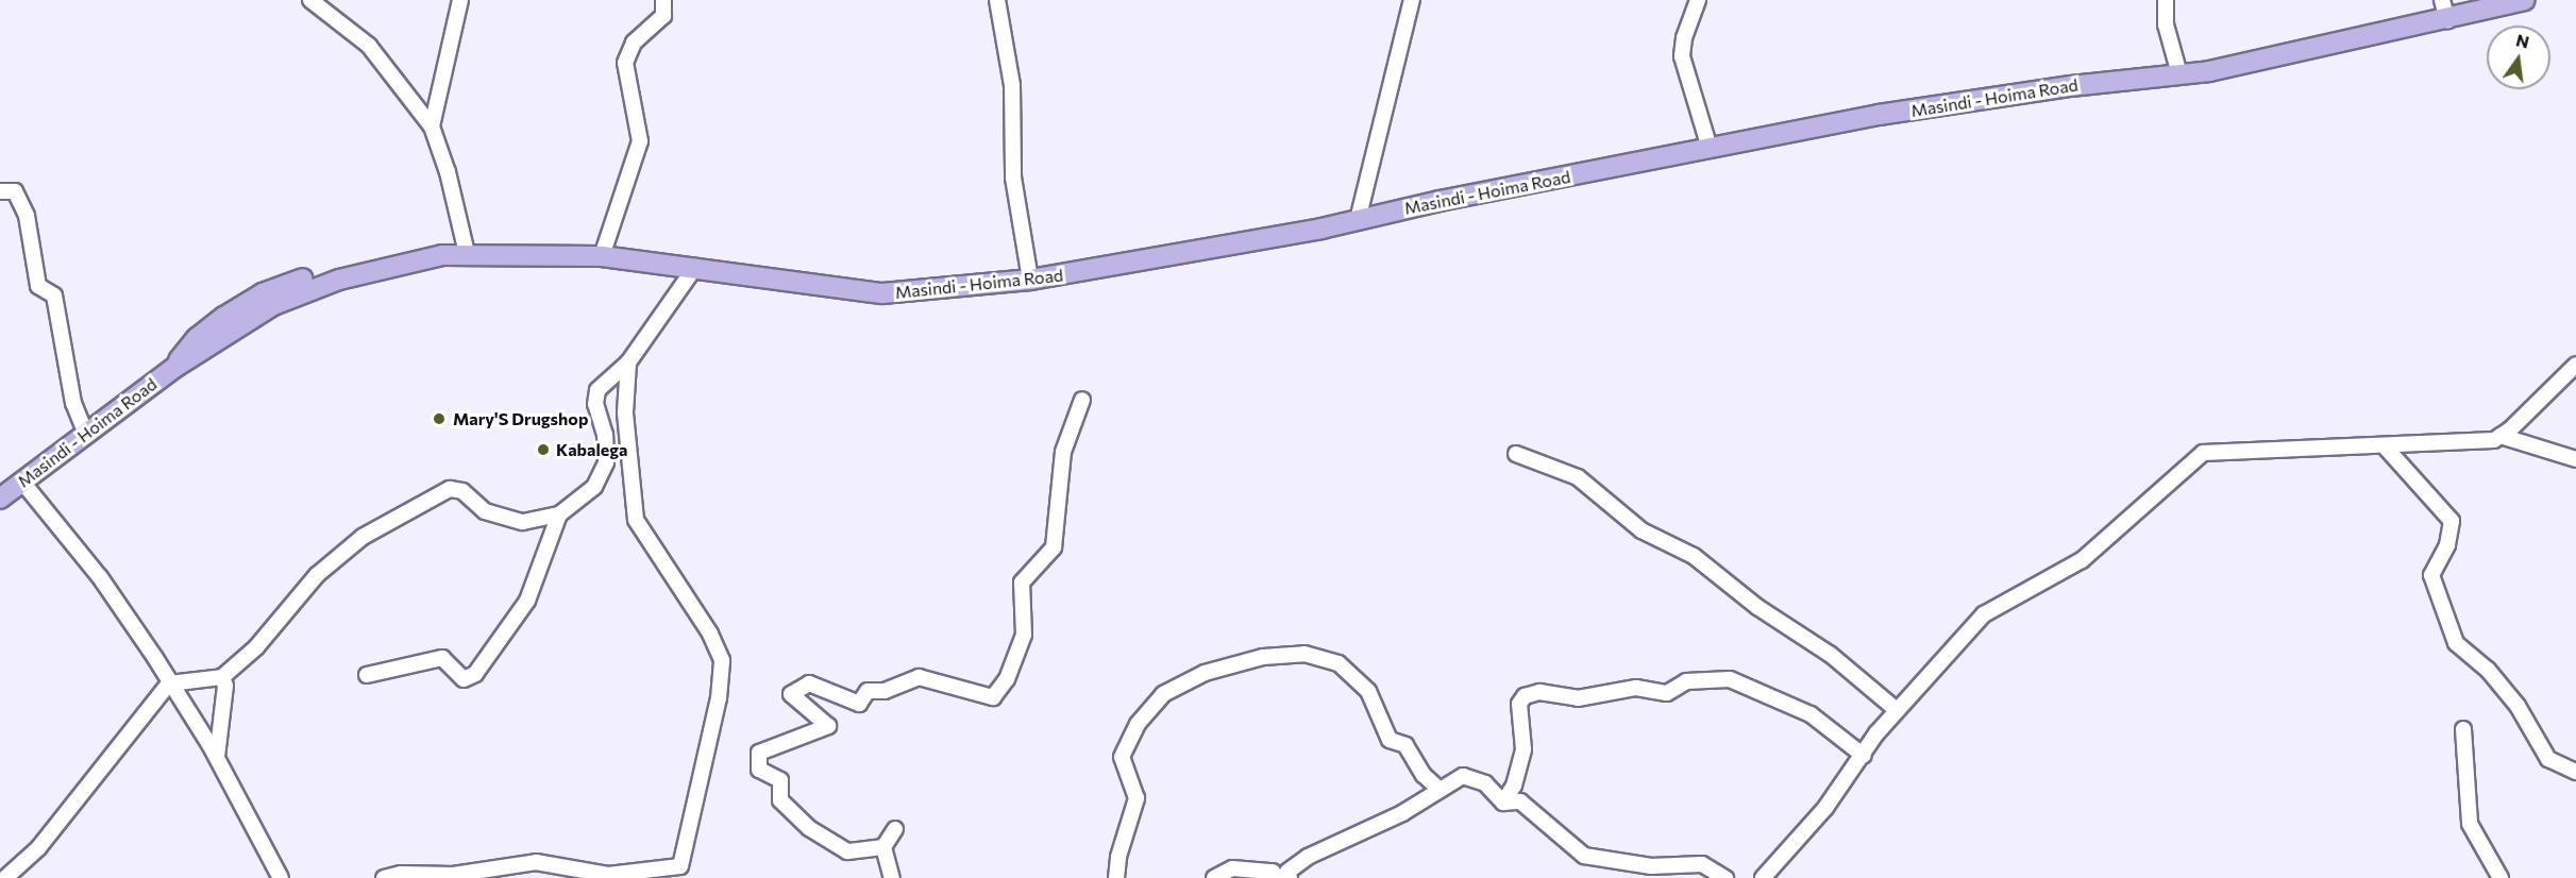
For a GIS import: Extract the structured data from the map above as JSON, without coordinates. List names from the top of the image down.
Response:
{
  "streets": {
    "main road": ["Masindi - Hoima Road"]
  },
  "places": ["Mary'S Drugshop", "Kabalega"],
  "north": "top"
}
